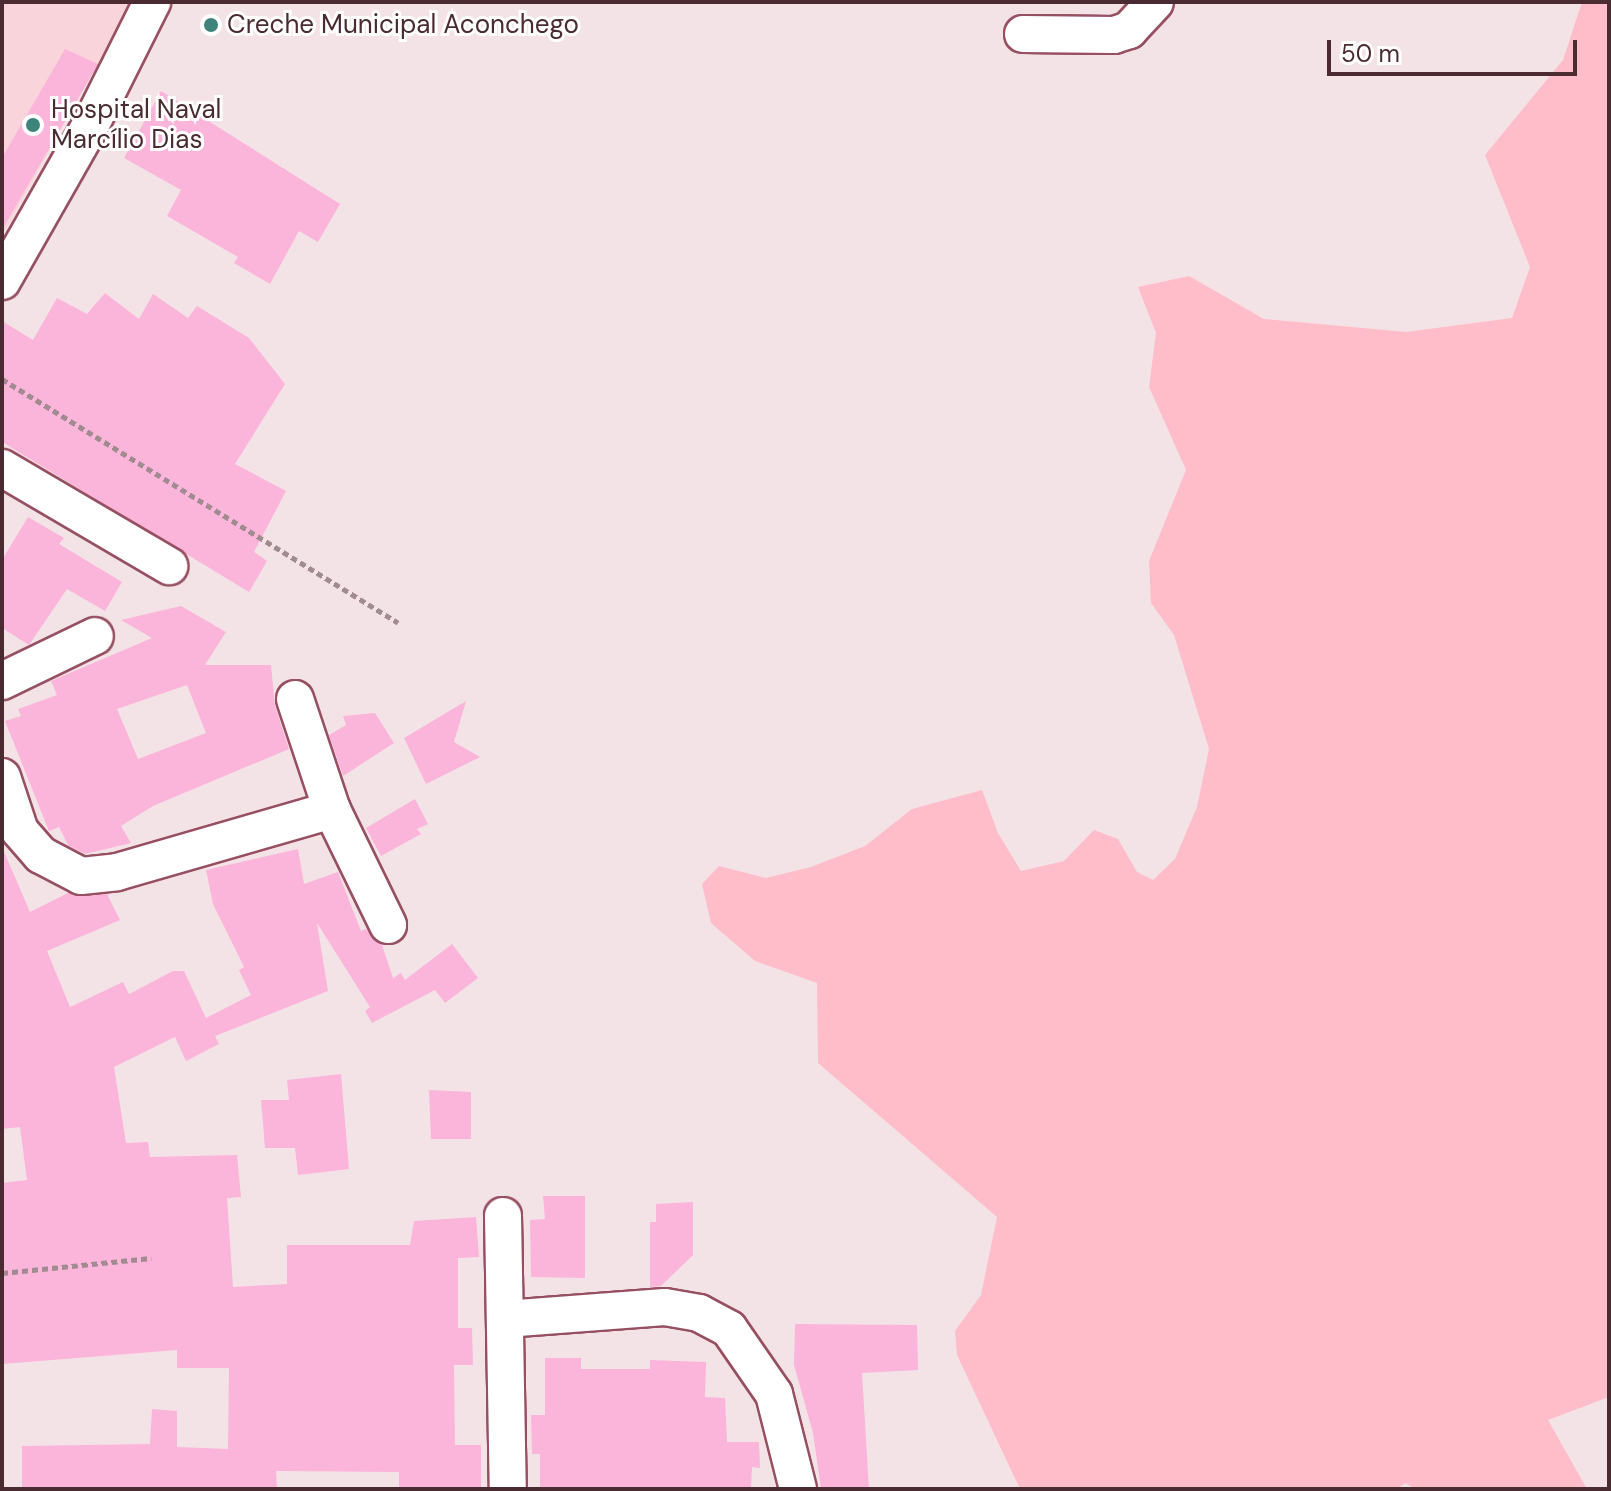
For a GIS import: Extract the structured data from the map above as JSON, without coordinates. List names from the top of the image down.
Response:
{
  "places": ["Creche Municipal Aconchego", "Hospital Naval Marcílio Dias"],
  "scale_bar": "50 m"
}
